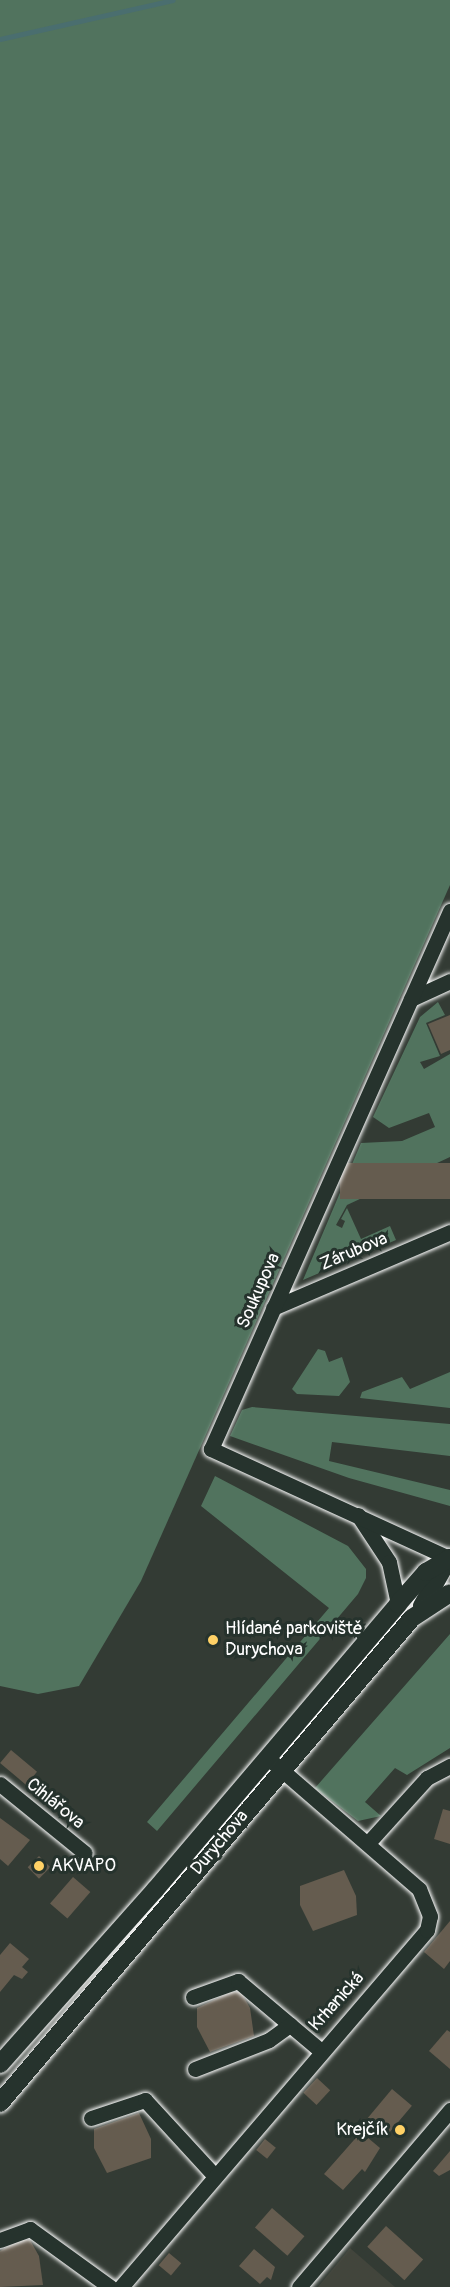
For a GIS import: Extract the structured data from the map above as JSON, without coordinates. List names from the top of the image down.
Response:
{
  "streets": {
    "street": [
      "Zárubova",
      "Soukupova",
      "Cihlářova",
      "Durychova",
      "Krhanická"
    ]
  },
  "crossings": [
    ["Zárubova", "Soukupova"],
    ["Soukupova", "Durychova"],
    ["Durychova", "Krhanická"]
  ],
  "places": ["Hlídané parkoviště Durychova", "AKVAPO", "Krejčík"]
}
